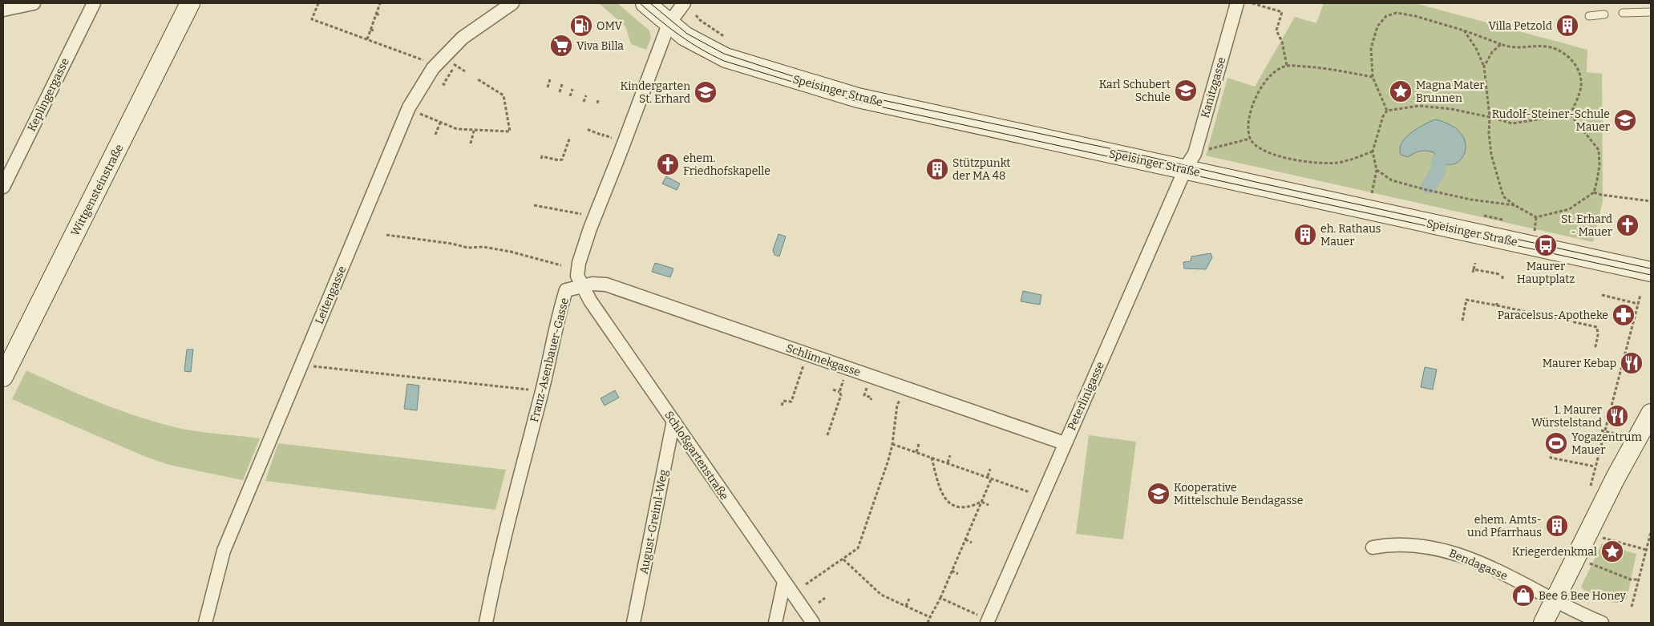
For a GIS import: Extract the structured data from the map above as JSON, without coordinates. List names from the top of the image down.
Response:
{
  "streets": {
    "main road": ["Speisinger Straße", "Wittgensteinstraße"],
    "street": [
      "Kanitzgasse",
      "Keplingergasse",
      "Leitengasse",
      "Franz-Asenbauer-Gasse",
      "Schlimekgasse",
      "Peterlinigasse",
      "Schloßgartenstraße",
      "August-Greiml-Weg",
      "Bendagasse"
    ]
  },
  "crossings": [
    ["Kanitzgasse", "Speisinger Straße"],
    ["Kanitzgasse", "Peterlinigasse"],
    ["Speisinger Straße", "Peterlinigasse"],
    ["Franz-Asenbauer-Gasse", "Schlimekgasse"],
    ["Franz-Asenbauer-Gasse", "Schloßgartenstraße"],
    ["Schlimekgasse", "Peterlinigasse"],
    ["Schlimekgasse", "Schloßgartenstraße"],
    ["Schloßgartenstraße", "August-Greiml-Weg"]
  ],
  "places": {
    "fuel station": ["OMV"],
    "building": [
      "Villa Petzold",
      "Stützpunkt der MA 48",
      "eh. Rathaus Mauer",
      "ehem. Amts- und Pfarrhaus"
    ],
    "supermarket": ["Viva Billa"],
    "school or university": [
      "Karl Schubert Schule",
      "Kindergarten St. Erhard",
      "Rudolf-Steiner-Schule Mauer",
      "Kooperative Mittelschule Bendagasse"
    ],
    "place": ["Magna Mater Brunnen", "Kriegerdenkmal"],
    "church": ["ehem. Friedhofskapelle", "St. Erhard - Mauer"],
    "bus stop": ["Maurer Hauptplatz"],
    "pharmacy": ["Paracelsus-Apotheke"],
    "restaurant": ["Maurer Kebap", "1. Maurer Würstelstand"],
    "sports": ["Yogazentrum Mauer"],
    "shop": ["Bee & Bee Honey"]
  }
}
